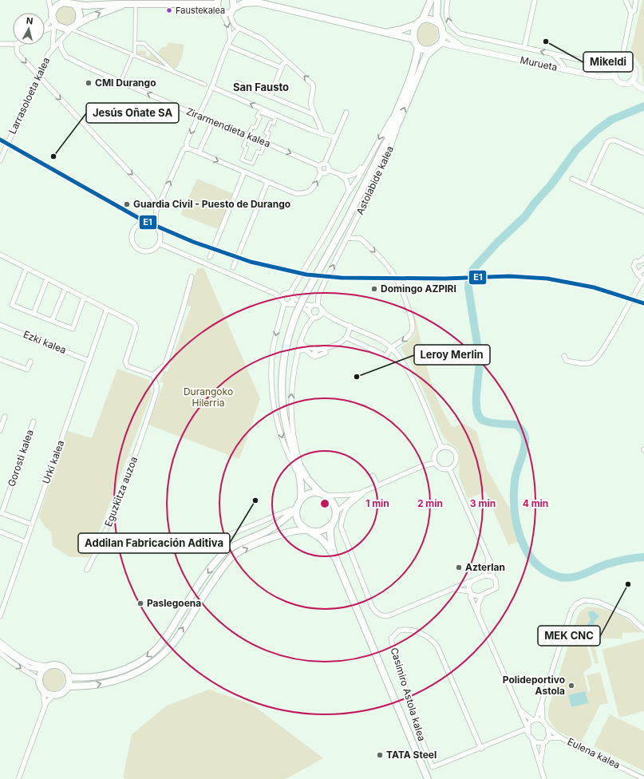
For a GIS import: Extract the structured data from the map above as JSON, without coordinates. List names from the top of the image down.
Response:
{
  "streets": {
    "street": [
      "Murueta",
      "Larrasoloeta kalea",
      "Zirarmendieta kalea",
      "Astolabide kalea",
      "Ezki kalea",
      "Gorosti kalea",
      "Urki kalea",
      "Eguzkitza auzoa",
      "Casimiro Astola kalea",
      "Eulena kalea"
    ]
  },
  "crossings": [
    ["Larrasoloeta kalea", "Zirarmendieta kalea"],
    ["Zirarmendieta kalea", "Astolabide kalea"],
    ["Ezki kalea", "Urki kalea"],
    ["Casimiro Astola kalea", "Eulena kalea"]
  ],
  "districts": ["San Fausto"],
  "parks": ["Durangoko Hilerria"],
  "places": [
    "Faustekalea",
    "Mikeldi",
    "CMI Durango",
    "Jesús Oñate SA",
    "Guardia Civil - Puesto de Durango",
    "Domingo AZPIRI",
    "Leroy Merlin",
    "Addilan Fabricación Aditiva",
    "Azterlan",
    "MEK CNC",
    "Paslegoena",
    "Polideportivo Astola",
    "TATA Steel"
  ],
  "lines": ["transit line E1"],
  "north": "top",
  "rings": [
    "1 min",
    "2 min",
    "3 min",
    "4 min"
  ]
}
